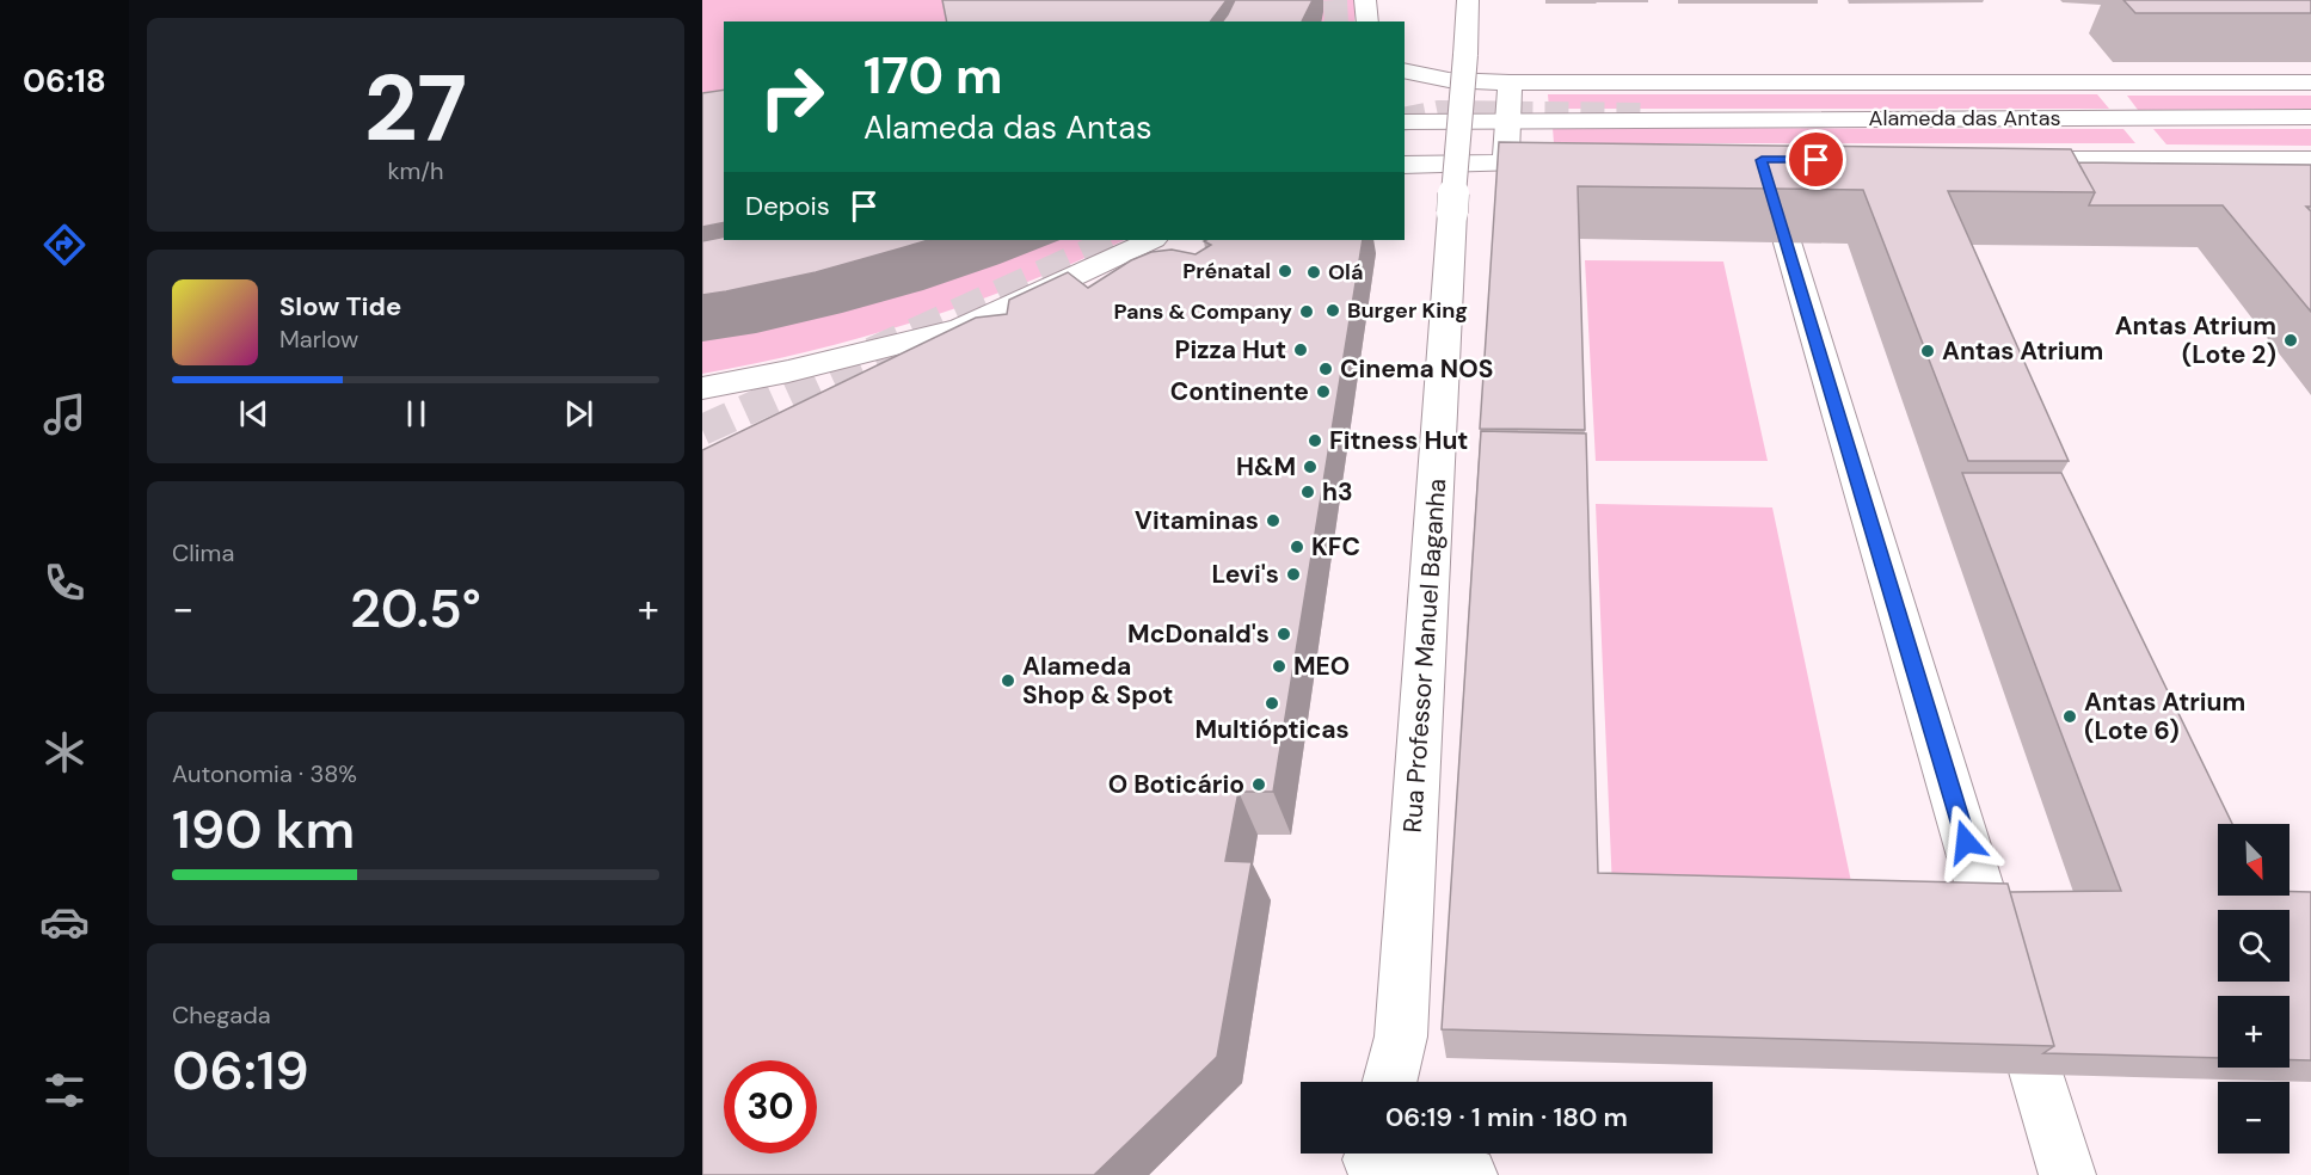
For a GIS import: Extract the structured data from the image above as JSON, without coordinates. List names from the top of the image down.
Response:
{
  "streets": {
    "street": ["Alameda das Antas", "Rua Professor Manuel Baganha"]
  },
  "places": [
    "Prénatal",
    "Olá",
    "Burger King",
    "Pans & Company",
    "Antas Atrium (Lote 2)",
    "Pizza Hut",
    "Antas Atrium",
    "Cinema NOS",
    "Continente",
    "Fitness Hut",
    "H&M",
    "h3",
    "Vitaminas",
    "KFC",
    "Levi's",
    "McDonald's",
    "MEO",
    "Alameda Shop & Spot",
    "Multiópticas",
    "Antas Atrium (Lote 6)",
    "O Boticário"
  ],
  "north": "bottom right",
  "page": {
    "tabs": "06:18",
    "tile": [
      ["27", "km/h"],
      "Clima",
      ["Autonomia · 38%", "190 km"],
      ["Chegada", "06:19"]
    ],
    "turn": ["170 m", "Alameda das Antas"],
    "then": "Depois",
    "song": ["Slow Tide", "Marlow"],
    "heat": ["−", "20.5°", "+"],
    "map_buttons": ["+", "−"],
    "limit": "30",
    "trip": "06:19 · 1 min · 180 m"
  }
}
